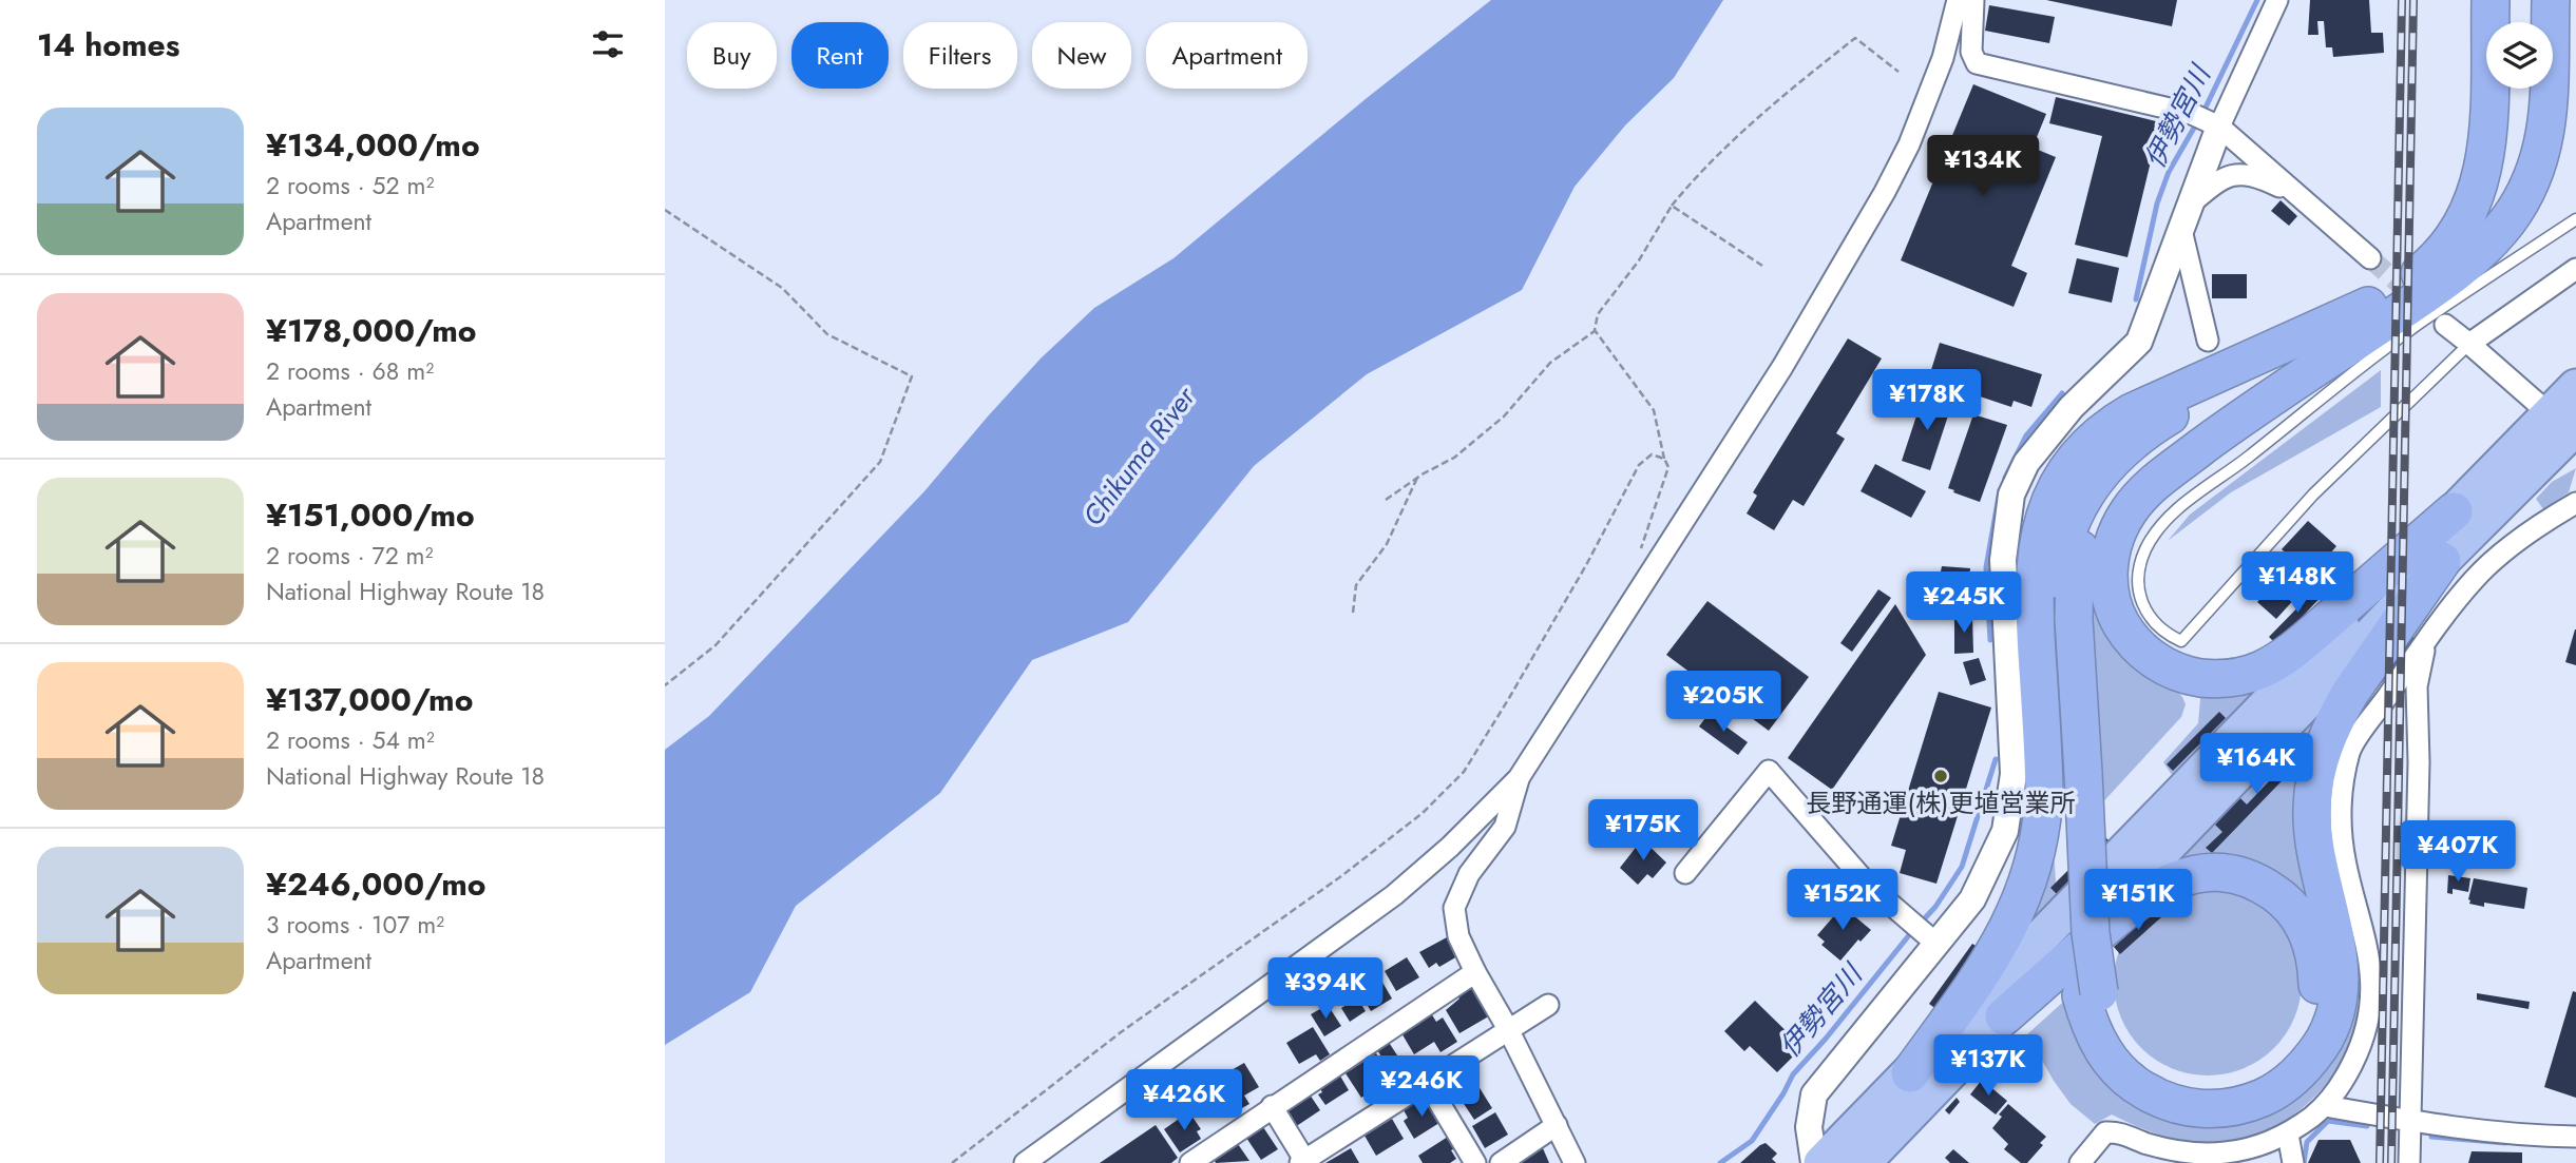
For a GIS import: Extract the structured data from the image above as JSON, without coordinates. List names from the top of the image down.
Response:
{
  "water": ["伊勢宮川", "Chikuma River"],
  "places": ["長野通運(株)更埴営業所"],
  "page": {
    "heading": "14 homes",
    "chip": [
      "Buy",
      "Rent",
      "Filters",
      "New",
      "Apartment"
    ],
    "list": [
      {
        "name": "¥134,000/mo",
        "note": "2 rooms · 52 m² · Apartment"
      },
      {
        "name": "¥178,000/mo",
        "note": "2 rooms · 68 m² · Apartment"
      },
      {
        "name": "¥151,000/mo",
        "note": "2 rooms · 72 m² · National Highway Route 18"
      },
      {
        "name": "¥137,000/mo",
        "note": "2 rooms · 54 m² · National Highway Route 18"
      },
      {
        "name": "¥246,000/mo",
        "note": "3 rooms · 107 m² · Apartment"
      }
    ],
    "price": [
      "¥134K",
      "¥178K",
      "¥148K",
      "¥245K",
      "¥205K",
      "¥164K",
      "¥175K",
      "¥407K",
      "¥152K",
      "¥151K",
      "¥394K",
      "¥137K",
      "¥246K",
      "¥426K"
    ]
  }
}
